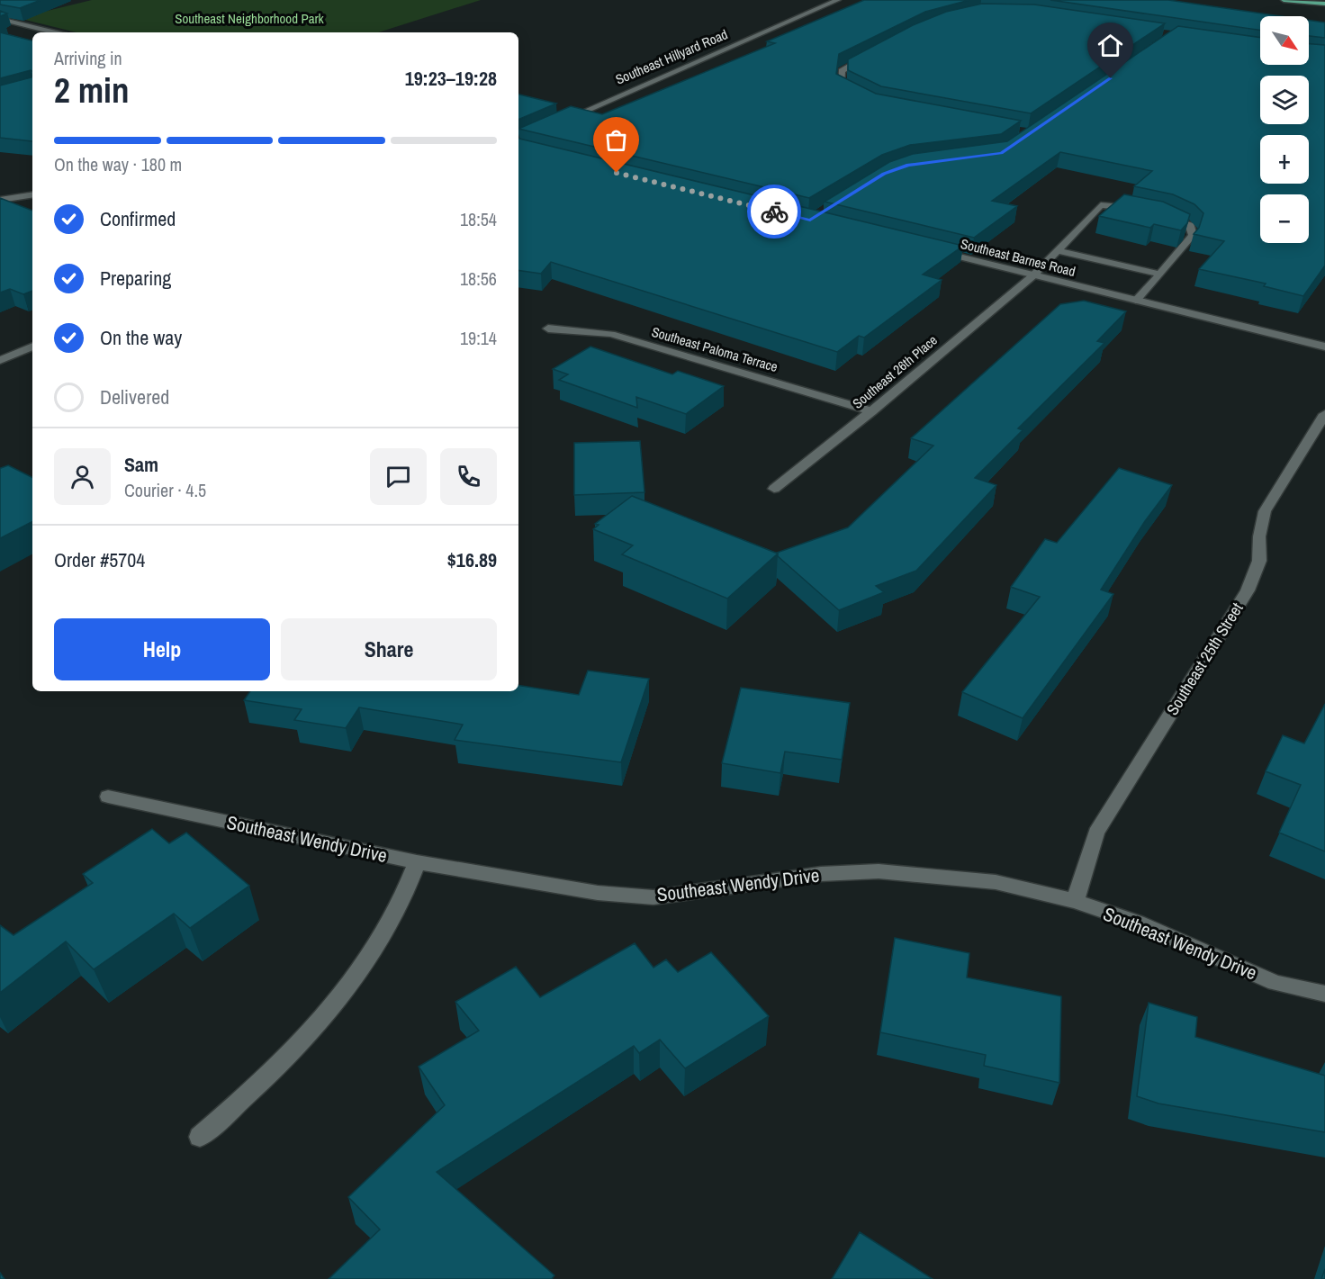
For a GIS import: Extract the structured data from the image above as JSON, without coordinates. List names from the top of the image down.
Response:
{
  "streets": {
    "street": [
      "Southeast Hillyard Road",
      "Southeast Barnes Road",
      "Southeast Paloma Terrace",
      "Southeast 26th Place",
      "Southeast 25th Street",
      "Southeast Wendy Drive"
    ]
  },
  "crossings": [
    ["Southeast Barnes Road", "Southeast 26th Place"],
    ["Southeast Paloma Terrace", "Southeast 26th Place"],
    ["Southeast 25th Street", "Southeast Wendy Drive"]
  ],
  "parks": ["Southeast Neighborhood Park"],
  "north": "bottom right",
  "page": {
    "map_buttons": ["+", "−"],
    "heading": ["2 min", "Arriving in", "19:23–19:28"],
    "panel": [
      "Sam",
      "Courier · 4.5",
      "Order #5704",
      "$16.89"
    ],
    "bar": "On the way · 180 m",
    "list": [
      ["Confirmed", "18:54"],
      ["Preparing", "18:56"],
      ["On the way", "19:14"],
      "Delivered"
    ],
    "buttons": ["Help", "Share"]
  }
}
